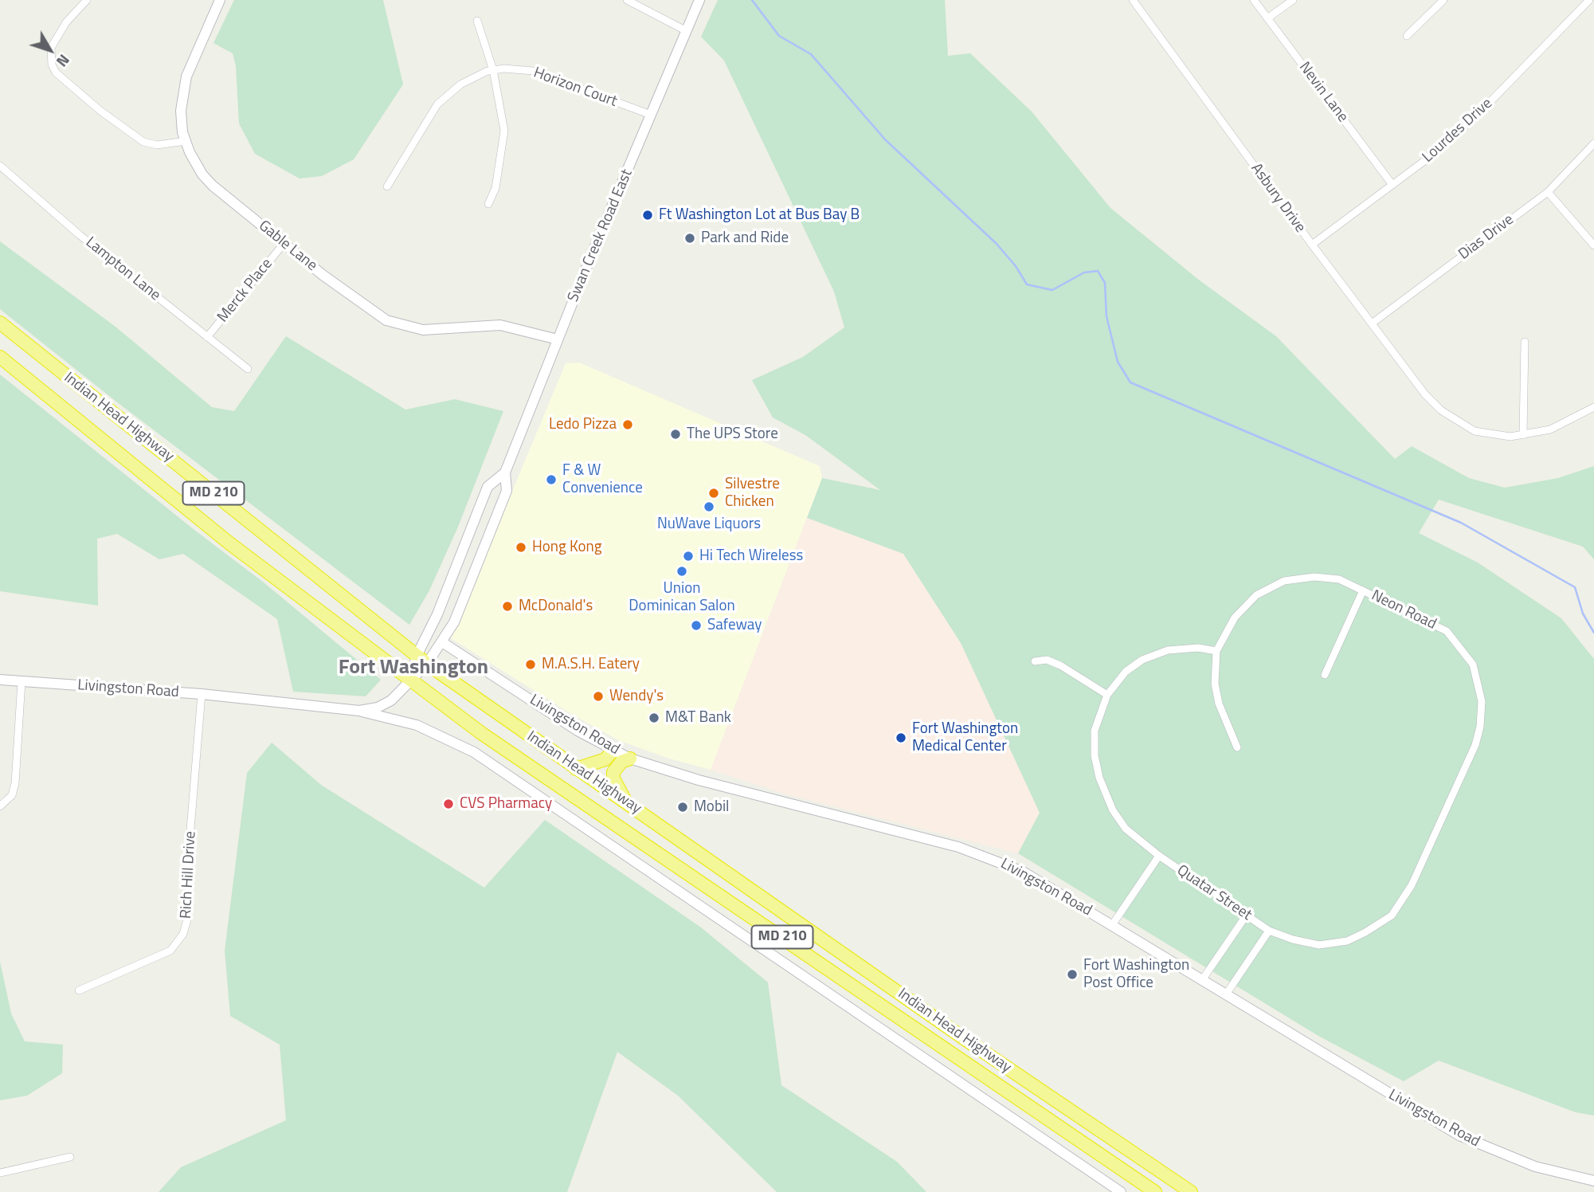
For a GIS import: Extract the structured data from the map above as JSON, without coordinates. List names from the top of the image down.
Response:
{
  "streets": {
    "highway": ["Indian Head Highway", "MD 210"],
    "main road": ["Swan Creek Road East", "Gable Lane", "Livingston Road"],
    "street": [
      "Horizon Court",
      "Nevin Lane",
      "Lourdes Drive",
      "Asbury Drive",
      "Dias Drive",
      "Lampton Lane",
      "Merck Place",
      "Neon Road",
      "Rich Hill Drive",
      "Quatar Street"
    ]
  },
  "crossings": [
    ["Horizon Court", "Swan Creek Road East"],
    ["Nevin Lane", "Lourdes Drive"],
    ["Lourdes Drive", "Asbury Drive"],
    ["Asbury Drive", "Dias Drive"],
    ["Swan Creek Road East", "Gable Lane"],
    ["Swan Creek Road East", "Indian Head Highway"],
    ["Swan Creek Road East", "Livingston Road"],
    ["Gable Lane", "Merck Place"],
    ["Lampton Lane", "Merck Place"],
    ["Indian Head Highway", "Livingston Road"],
    ["Neon Road", "Quatar Street"],
    ["Livingston Road", "Rich Hill Drive"]
  ],
  "districts": ["Fort Washington"],
  "places": [
    "Ft Washington Lot at Bus Bay B",
    "Park and Ride",
    "Ledo Pizza",
    "The UPS Store",
    "F & W Convenience",
    "Silvestre Chicken",
    "NuWave Liquors",
    "Hong Kong",
    "Hi Tech Wireless",
    "Union Dominican Salon",
    "McDonald's",
    "Safeway",
    "M.A.S.H. Eatery",
    "Wendy's",
    "M&T Bank",
    "Fort Washington Medical Center",
    "CVS Pharmacy",
    "Mobil",
    "Fort Washington Post Office"
  ],
  "north": "bottom right"
}
